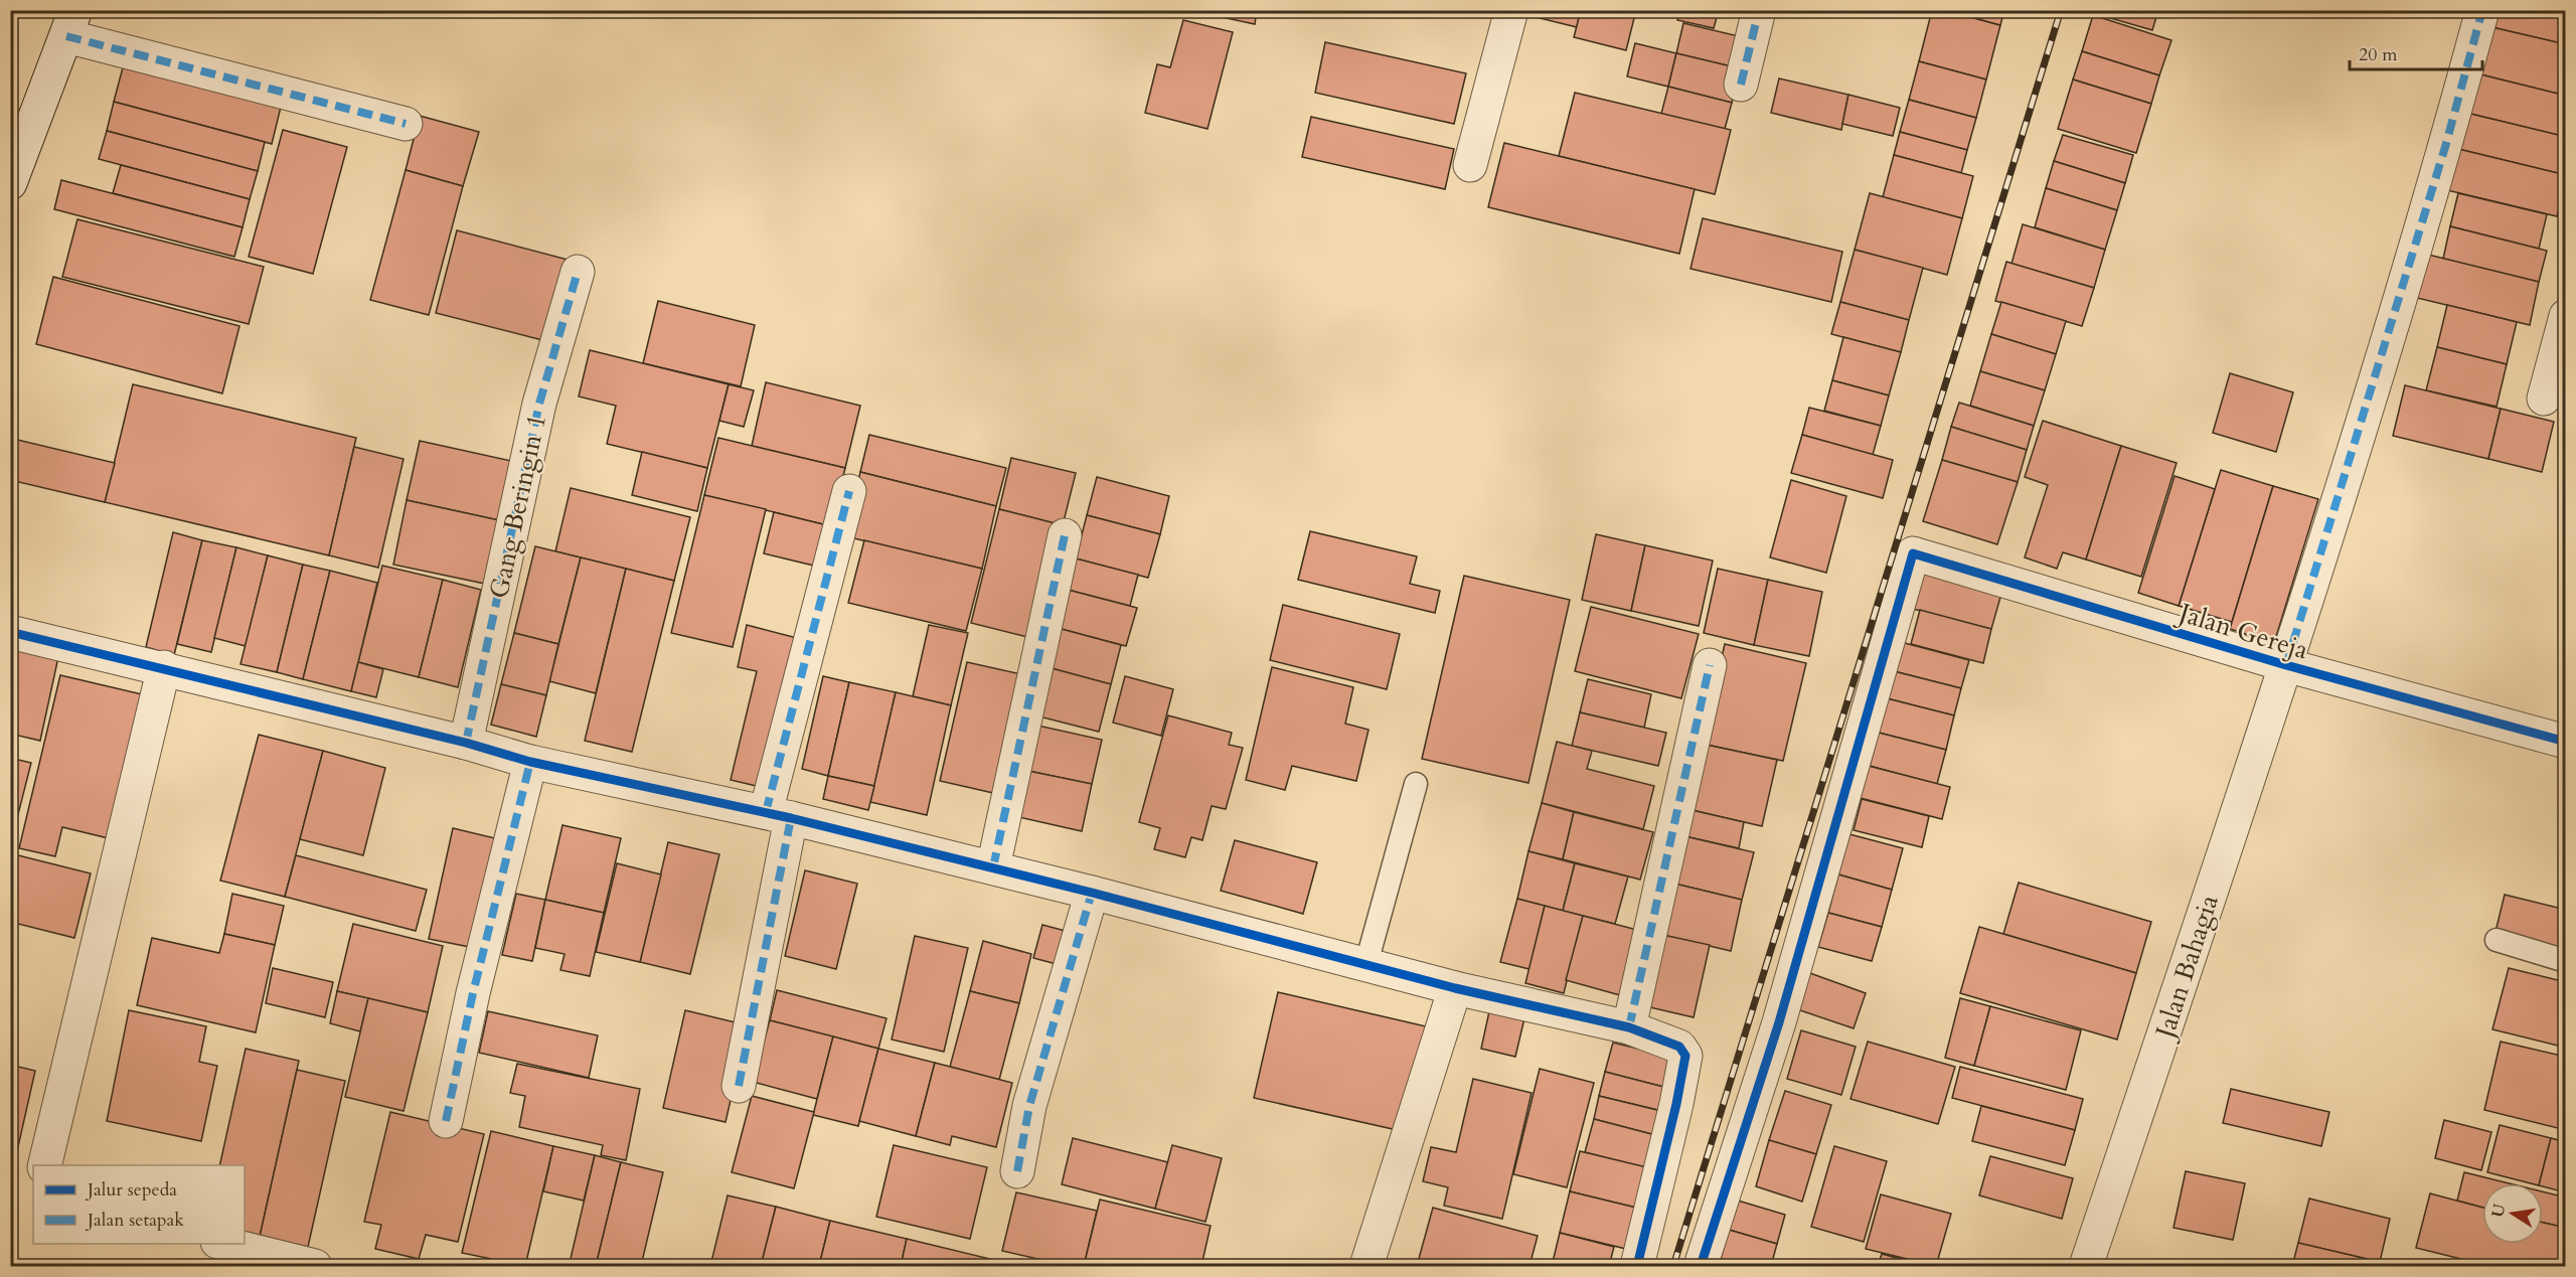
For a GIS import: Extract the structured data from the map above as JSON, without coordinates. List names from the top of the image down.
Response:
{
  "streets": {
    "street": ["Gang Beringin 1", "Jalan Gereja", "Jalan Bahagia"]
  },
  "crossings": [
    ["Jalan Gereja", "Jalan Bahagia"]
  ],
  "legend": ["Jalur sepeda", "Jalan setapak"],
  "scale_bar": "20 m",
  "north": "left"
}
